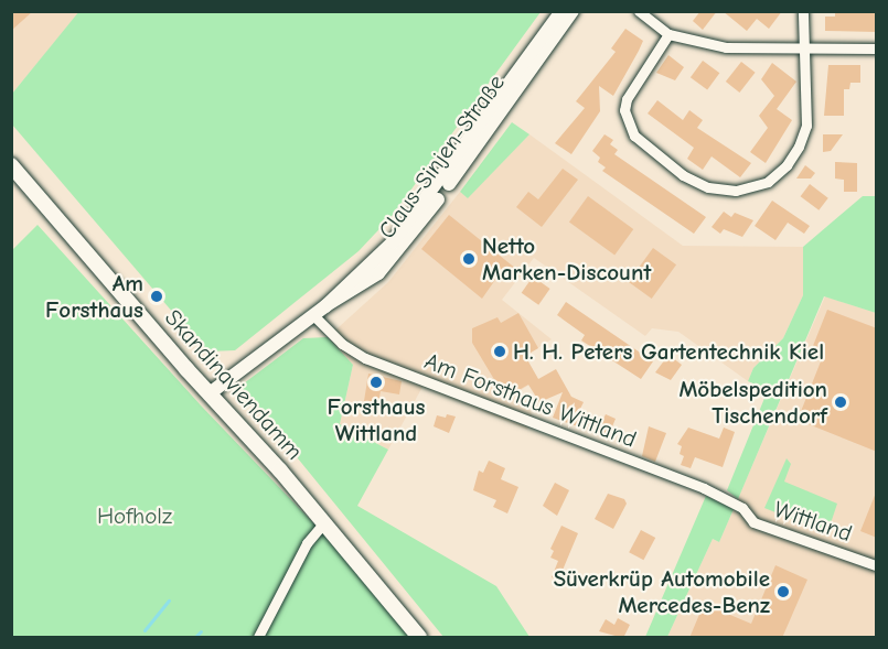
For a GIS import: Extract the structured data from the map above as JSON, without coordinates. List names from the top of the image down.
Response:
{
  "streets": {
    "main road": ["Skandinaviendamm"],
    "street": ["Claus-Sinjen-Straße", "Am Forsthaus Wittland", "Wittland"]
  },
  "crossings": [
    ["Claus-Sinjen-Straße", "Skandinaviendamm"],
    ["Claus-Sinjen-Straße", "Am Forsthaus Wittland"],
    ["Am Forsthaus Wittland", "Wittland"]
  ],
  "parks": ["Hofholz"],
  "places": [
    "Netto Marken-Discount",
    "Am Forsthaus",
    "H. H. Peters Gartentechnik Kiel",
    "Forsthaus Wittland",
    "Möbelspedition Tischendorf",
    "Süverkrüp Automobile Mercedes-Benz"
  ]
}
